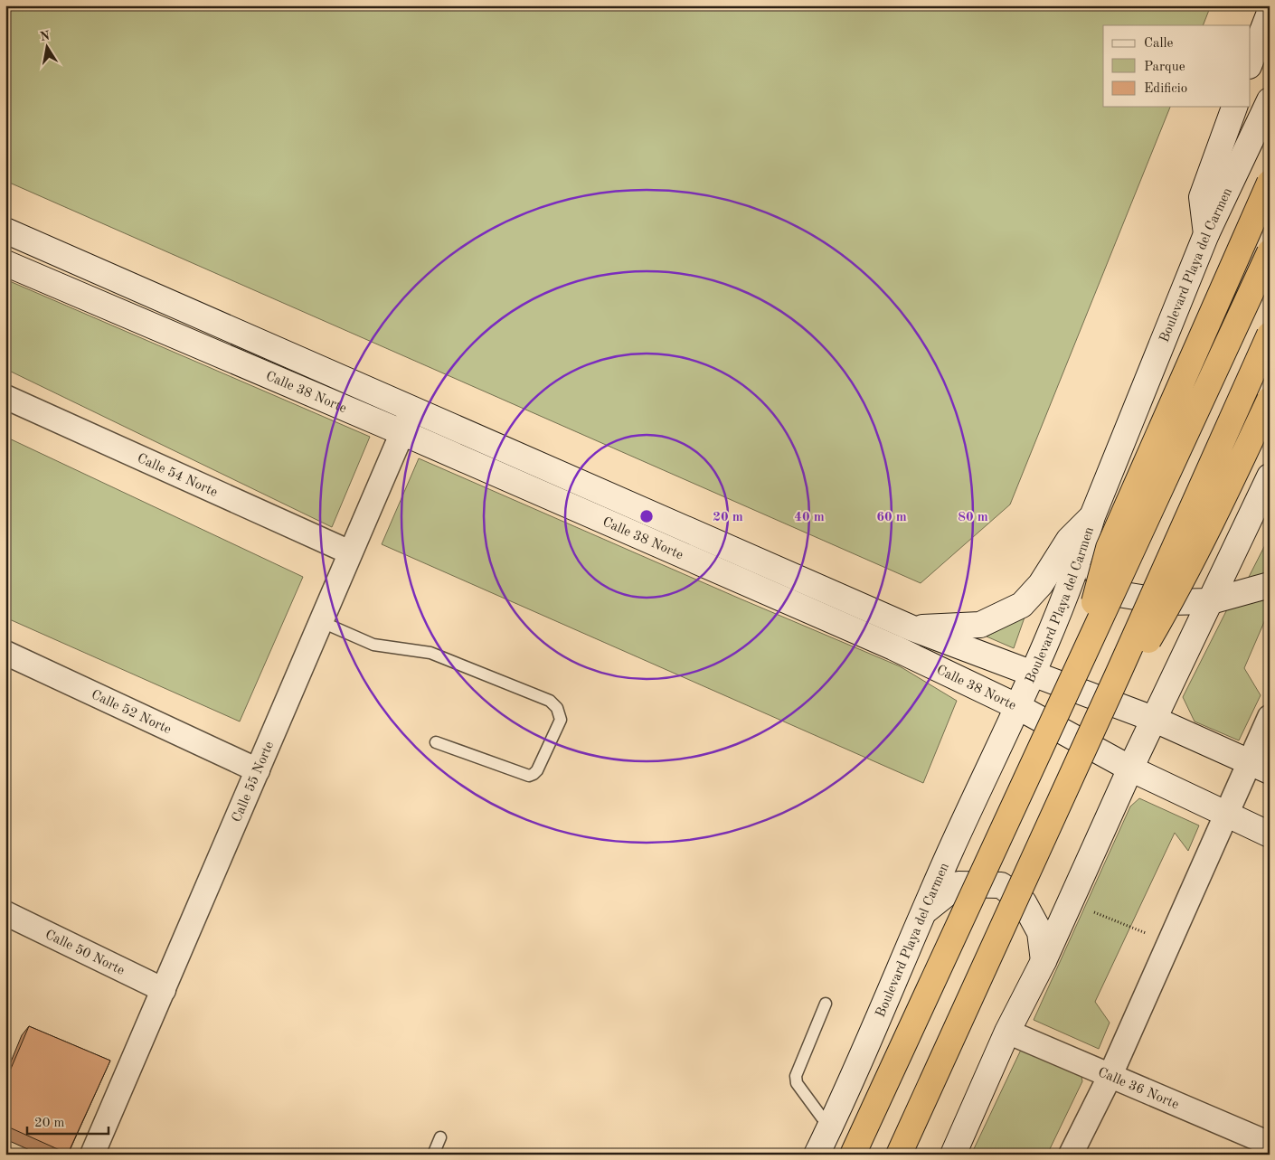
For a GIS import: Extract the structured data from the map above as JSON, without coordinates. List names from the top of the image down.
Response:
{
  "streets": {
    "main road": ["Boulevard Playa del Carmen", "Calle 38 Norte"],
    "street": [
      "Calle 54 Norte",
      "Calle 52 Norte",
      "Calle 55 Norte",
      "Calle 50 Norte",
      "Calle 36 Norte"
    ]
  },
  "crossings": [
    ["Boulevard Playa del Carmen", "Calle 38 Norte"],
    ["Calle 38 Norte", "Calle 55 Norte"],
    ["Calle 54 Norte", "Calle 55 Norte"],
    ["Calle 52 Norte", "Calle 55 Norte"],
    ["Calle 55 Norte", "Calle 50 Norte"]
  ],
  "legend": ["Calle", "Parque", "Edificio"],
  "scale_bar": "20 m",
  "north": "top",
  "rings": [
    "20 m",
    "40 m",
    "60 m",
    "80 m"
  ]
}
